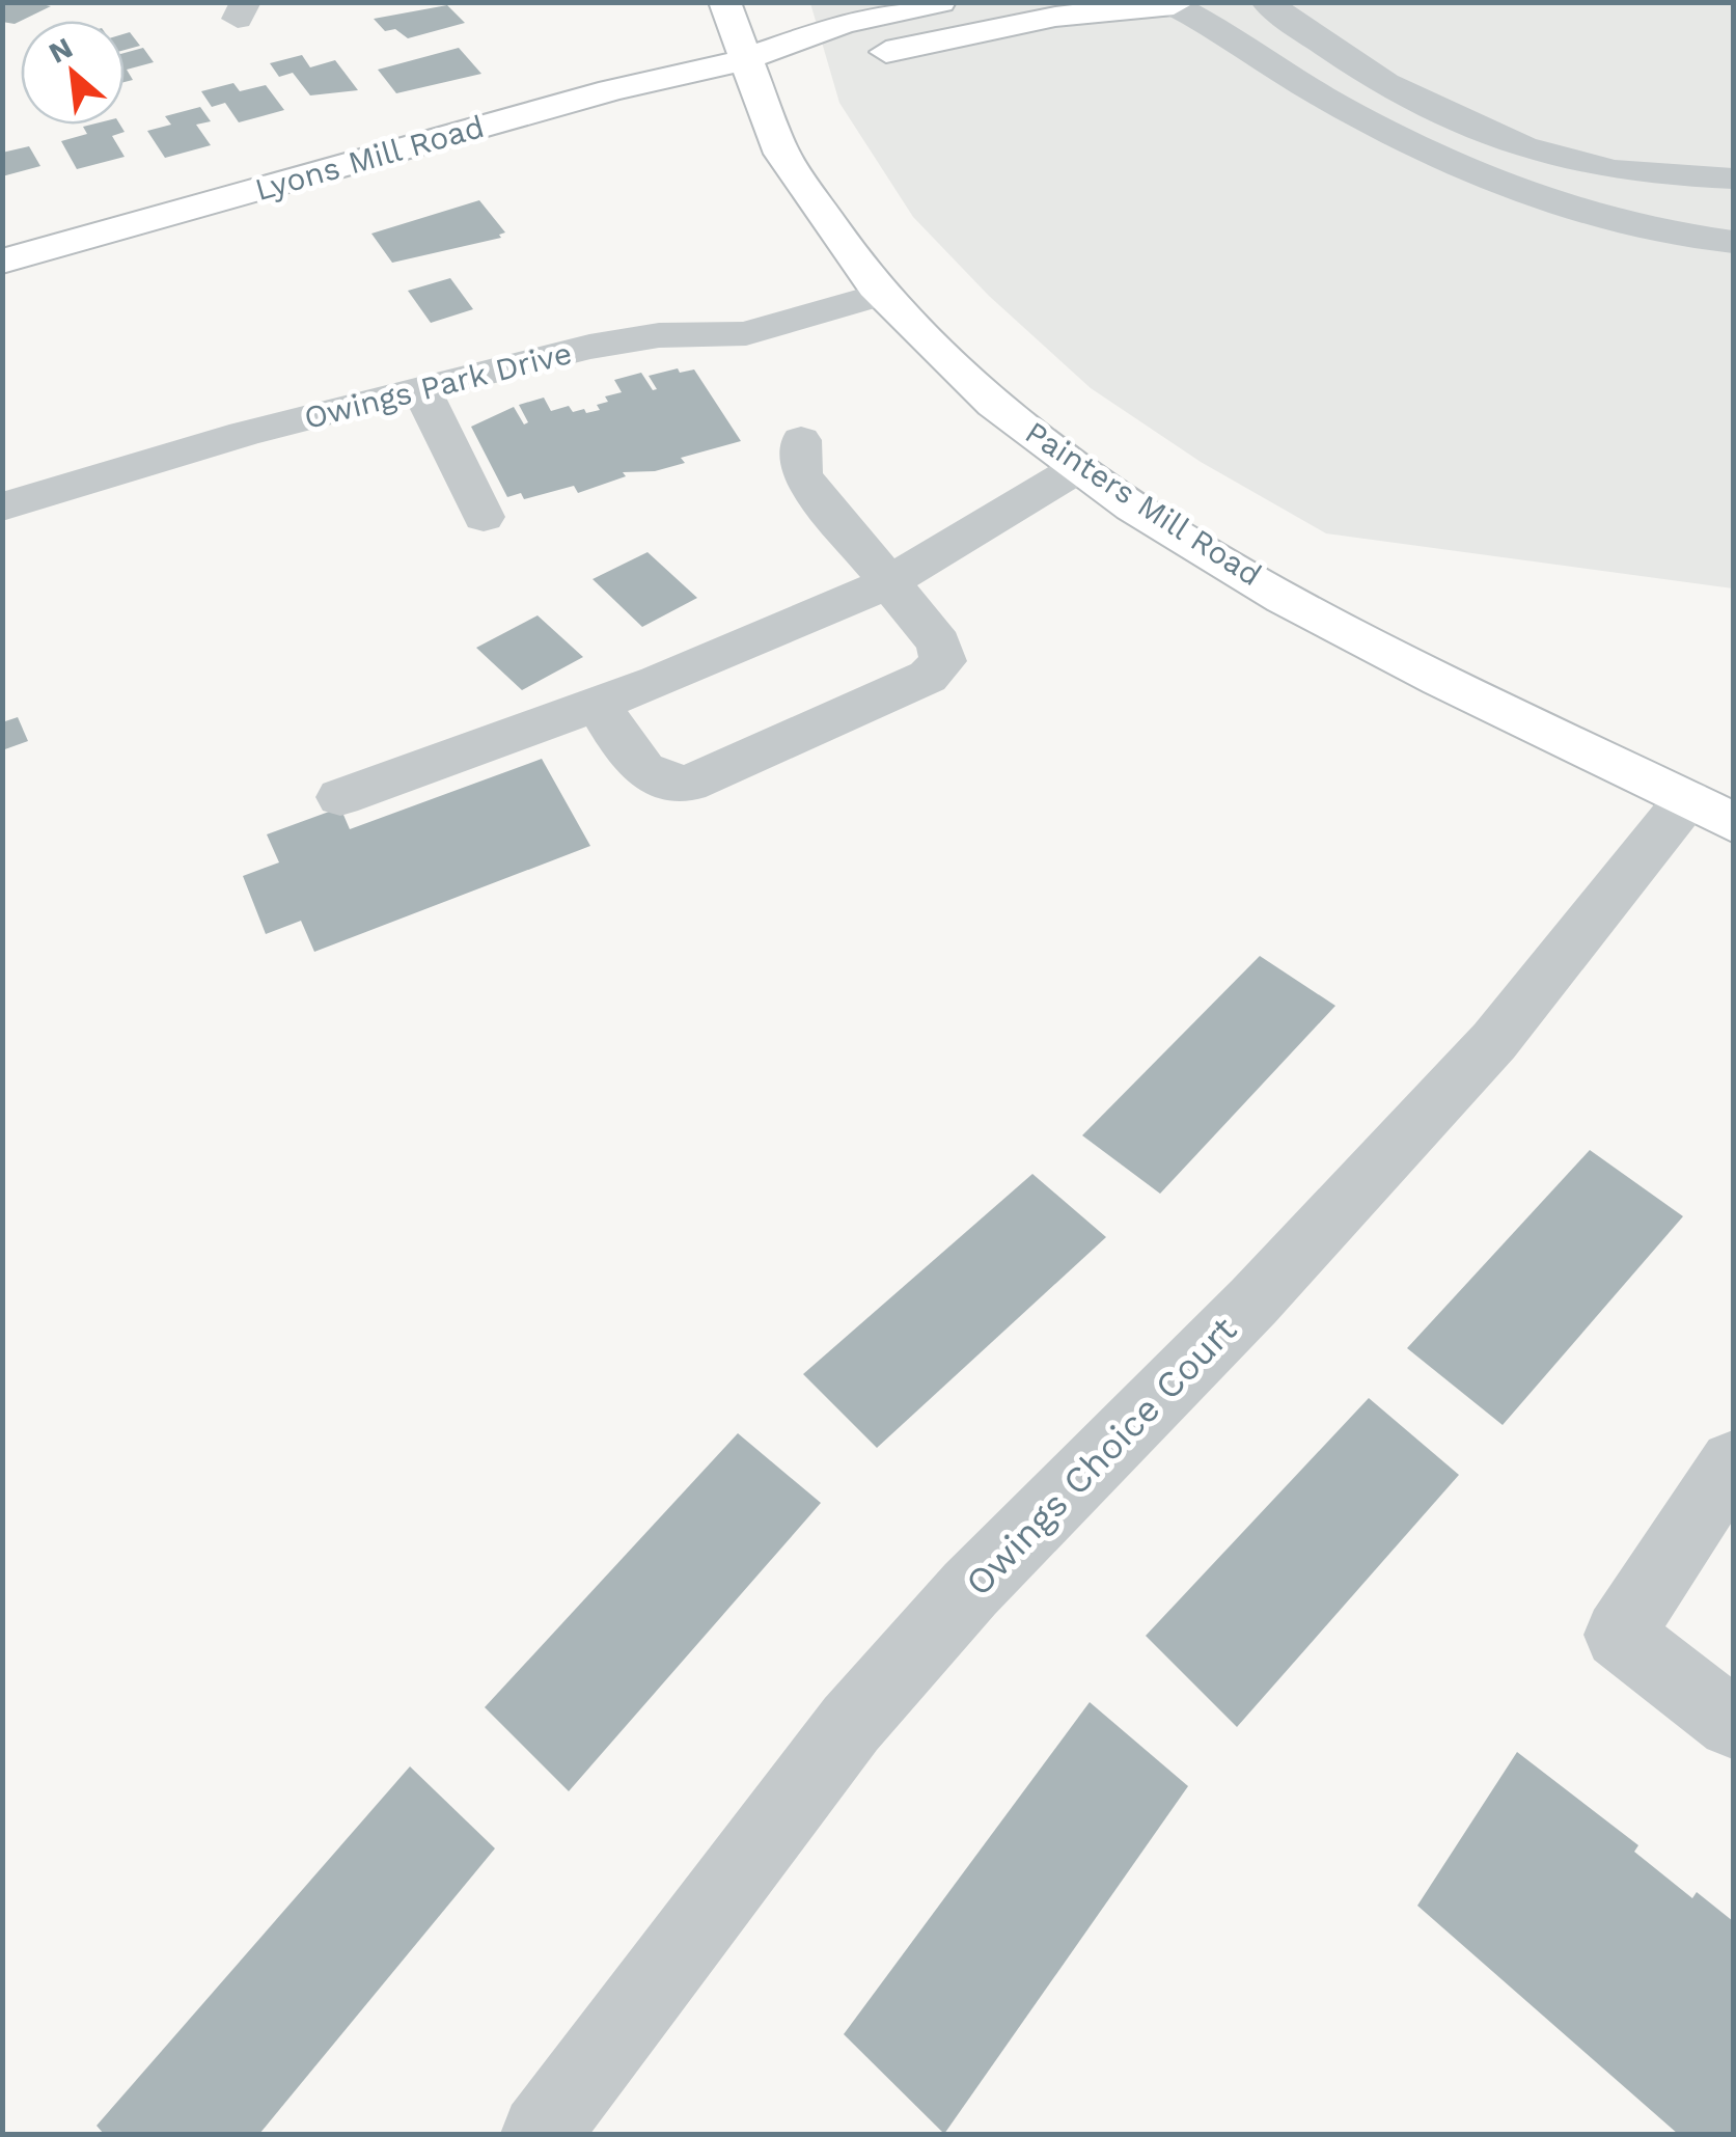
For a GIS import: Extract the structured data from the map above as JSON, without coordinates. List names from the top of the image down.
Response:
{
  "streets": {
    "main road": ["Lyons Mill Road", "Painters Mill Road"],
    "street": ["Owings Park Drive", "Owings Choice Court"]
  },
  "crossings": [
    ["Lyons Mill Road", "Painters Mill Road"],
    ["Owings Park Drive", "Painters Mill Road"],
    ["Painters Mill Road", "Owings Choice Court"]
  ],
  "north": "top left"
}
